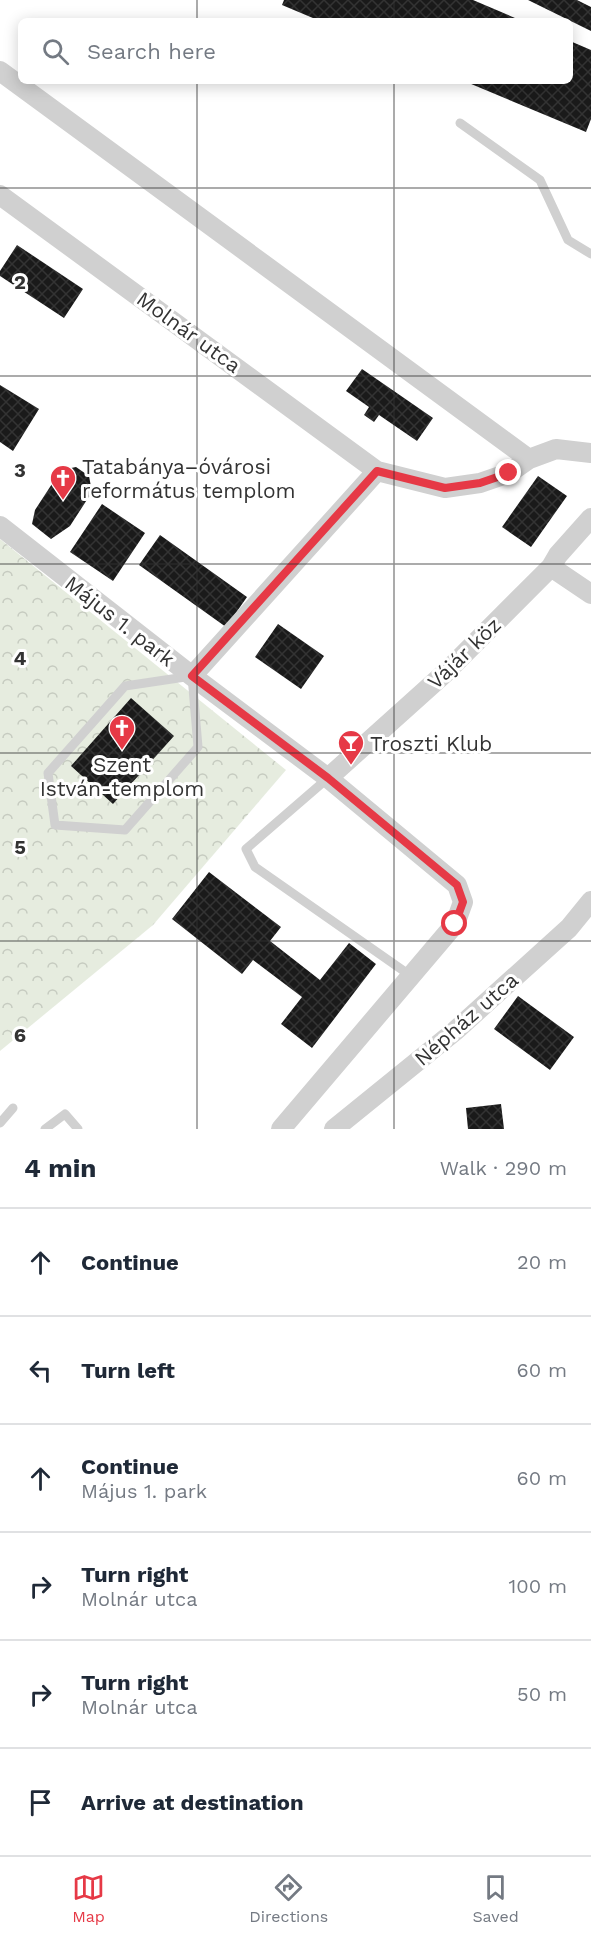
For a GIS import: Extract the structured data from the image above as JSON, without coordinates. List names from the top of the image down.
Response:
{
  "streets": {
    "street": [
      "Molnár utca",
      "Május 1. park",
      "Vájár köz",
      "Népház utca"
    ]
  },
  "crossings": [
    ["Május 1. park", "Vájár köz"]
  ],
  "places": {
    "church": ["Tatabánya–óvárosi református templom", "Szent István-templom"],
    "bar": ["Troszti Klub"]
  },
  "page": {
    "search": "Search here",
    "heading": ["4 min", "Walk · 290 m"],
    "list": [
      ["Continue", "20 m"],
      ["Turn left", "60 m"],
      ["Continue", "Május 1. park", "60 m"],
      ["Turn right", "Molnár utca", "100 m"],
      ["Turn right", "Molnár utca", "50 m"],
      "Arrive at destination"
    ],
    "nav": ["Map", "Directions", "Saved"]
  },
  "grid": {
    "rows": [
      "2",
      "3",
      "4",
      "5",
      "6"
    ]
  }
}
